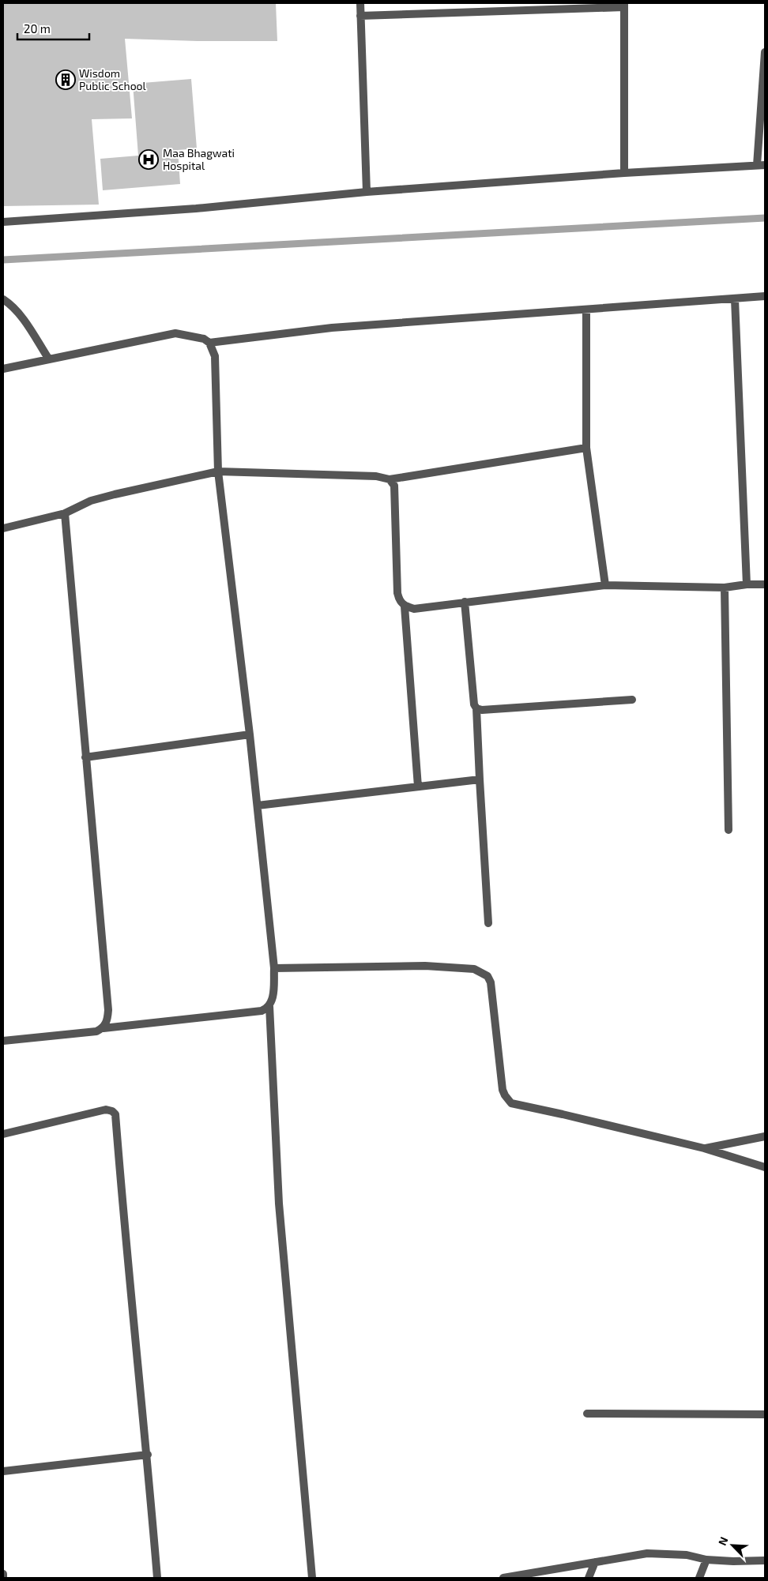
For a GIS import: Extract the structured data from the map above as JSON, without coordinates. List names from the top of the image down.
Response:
{
  "places": {
    "building": ["Wisdom Public School"],
    "hospital": ["Maa Bhagwati Hospital"]
  },
  "scale_bar": "20 m",
  "north": "top left"
}
